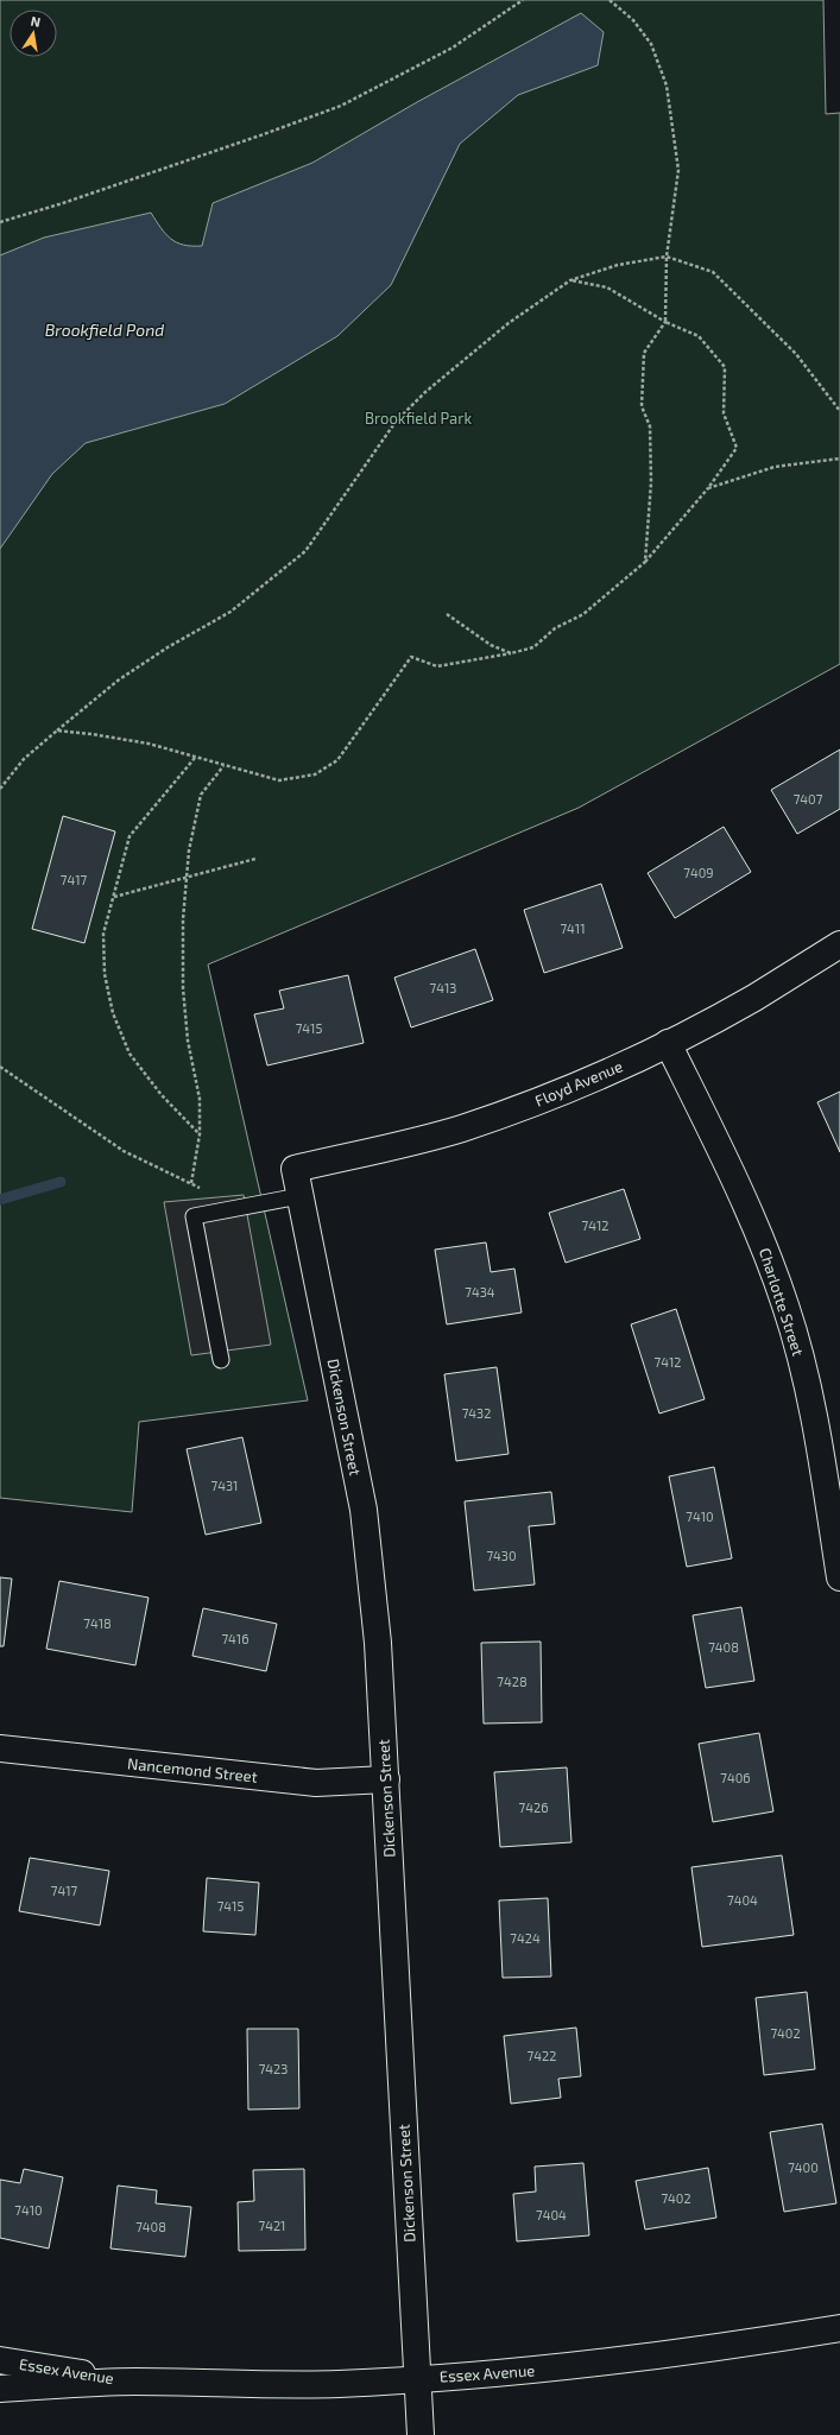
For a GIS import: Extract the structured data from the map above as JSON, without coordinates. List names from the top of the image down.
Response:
{
  "streets": {
    "street": [
      "Floyd Avenue",
      "Charlotte Street",
      "Dickenson Street",
      "Nancemond Street",
      "Essex Avenue"
    ]
  },
  "crossings": [
    ["Floyd Avenue", "Charlotte Street"],
    ["Floyd Avenue", "Dickenson Street"],
    ["Dickenson Street", "Nancemond Street"],
    ["Dickenson Street", "Essex Avenue"]
  ],
  "water": ["Brookfield Pond"],
  "parks": ["Brookfield Park"],
  "house_numbers": [
    "7407",
    "7409",
    "7417",
    "7411",
    "7413",
    "7415",
    "7412",
    "7434",
    "7412",
    "7432",
    "7431",
    "7410",
    "7430",
    "7418",
    "7416",
    "7408",
    "7428",
    "7406",
    "7426",
    "7417",
    "7404",
    "7415",
    "7424",
    "7402",
    "7422",
    "7423",
    "7400",
    "7402",
    "7410",
    "7404",
    "7421",
    "7408"
  ],
  "north": "top"
}
